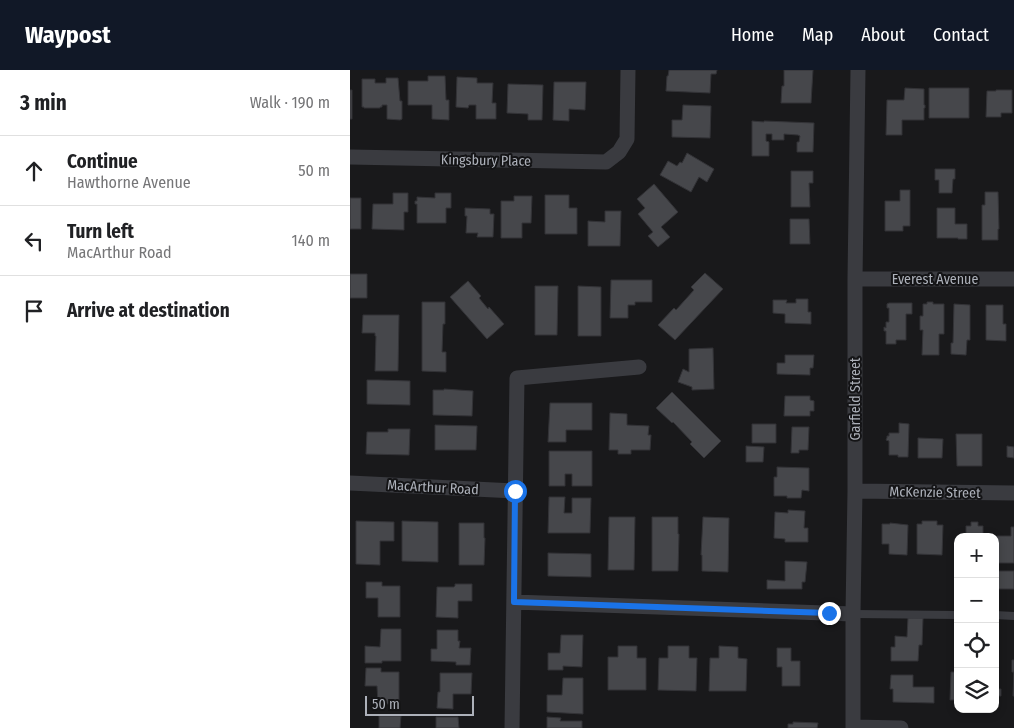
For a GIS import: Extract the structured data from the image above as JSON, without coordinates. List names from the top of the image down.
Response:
{
  "streets": {
    "street": [
      "Kingsbury Place",
      "Everest Avenue",
      "Garfield Street",
      "MacArthur Road",
      "McKenzie Street"
    ]
  },
  "crossings": [
    ["Everest Avenue", "Garfield Street"],
    ["Garfield Street", "McKenzie Street"]
  ],
  "scale_bar": "50 m",
  "page": {
    "header": "Waypost",
    "nav": [
      "Home",
      "Map",
      "About",
      "Contact"
    ],
    "heading": ["3 min", "Walk · 190 m"],
    "list": [
      ["Continue", "Hawthorne Avenue", "50 m"],
      ["Turn left", "MacArthur Road", "140 m"],
      "Arrive at destination"
    ],
    "map_buttons": ["+", "−"],
    "scale": "50 m"
  }
}
